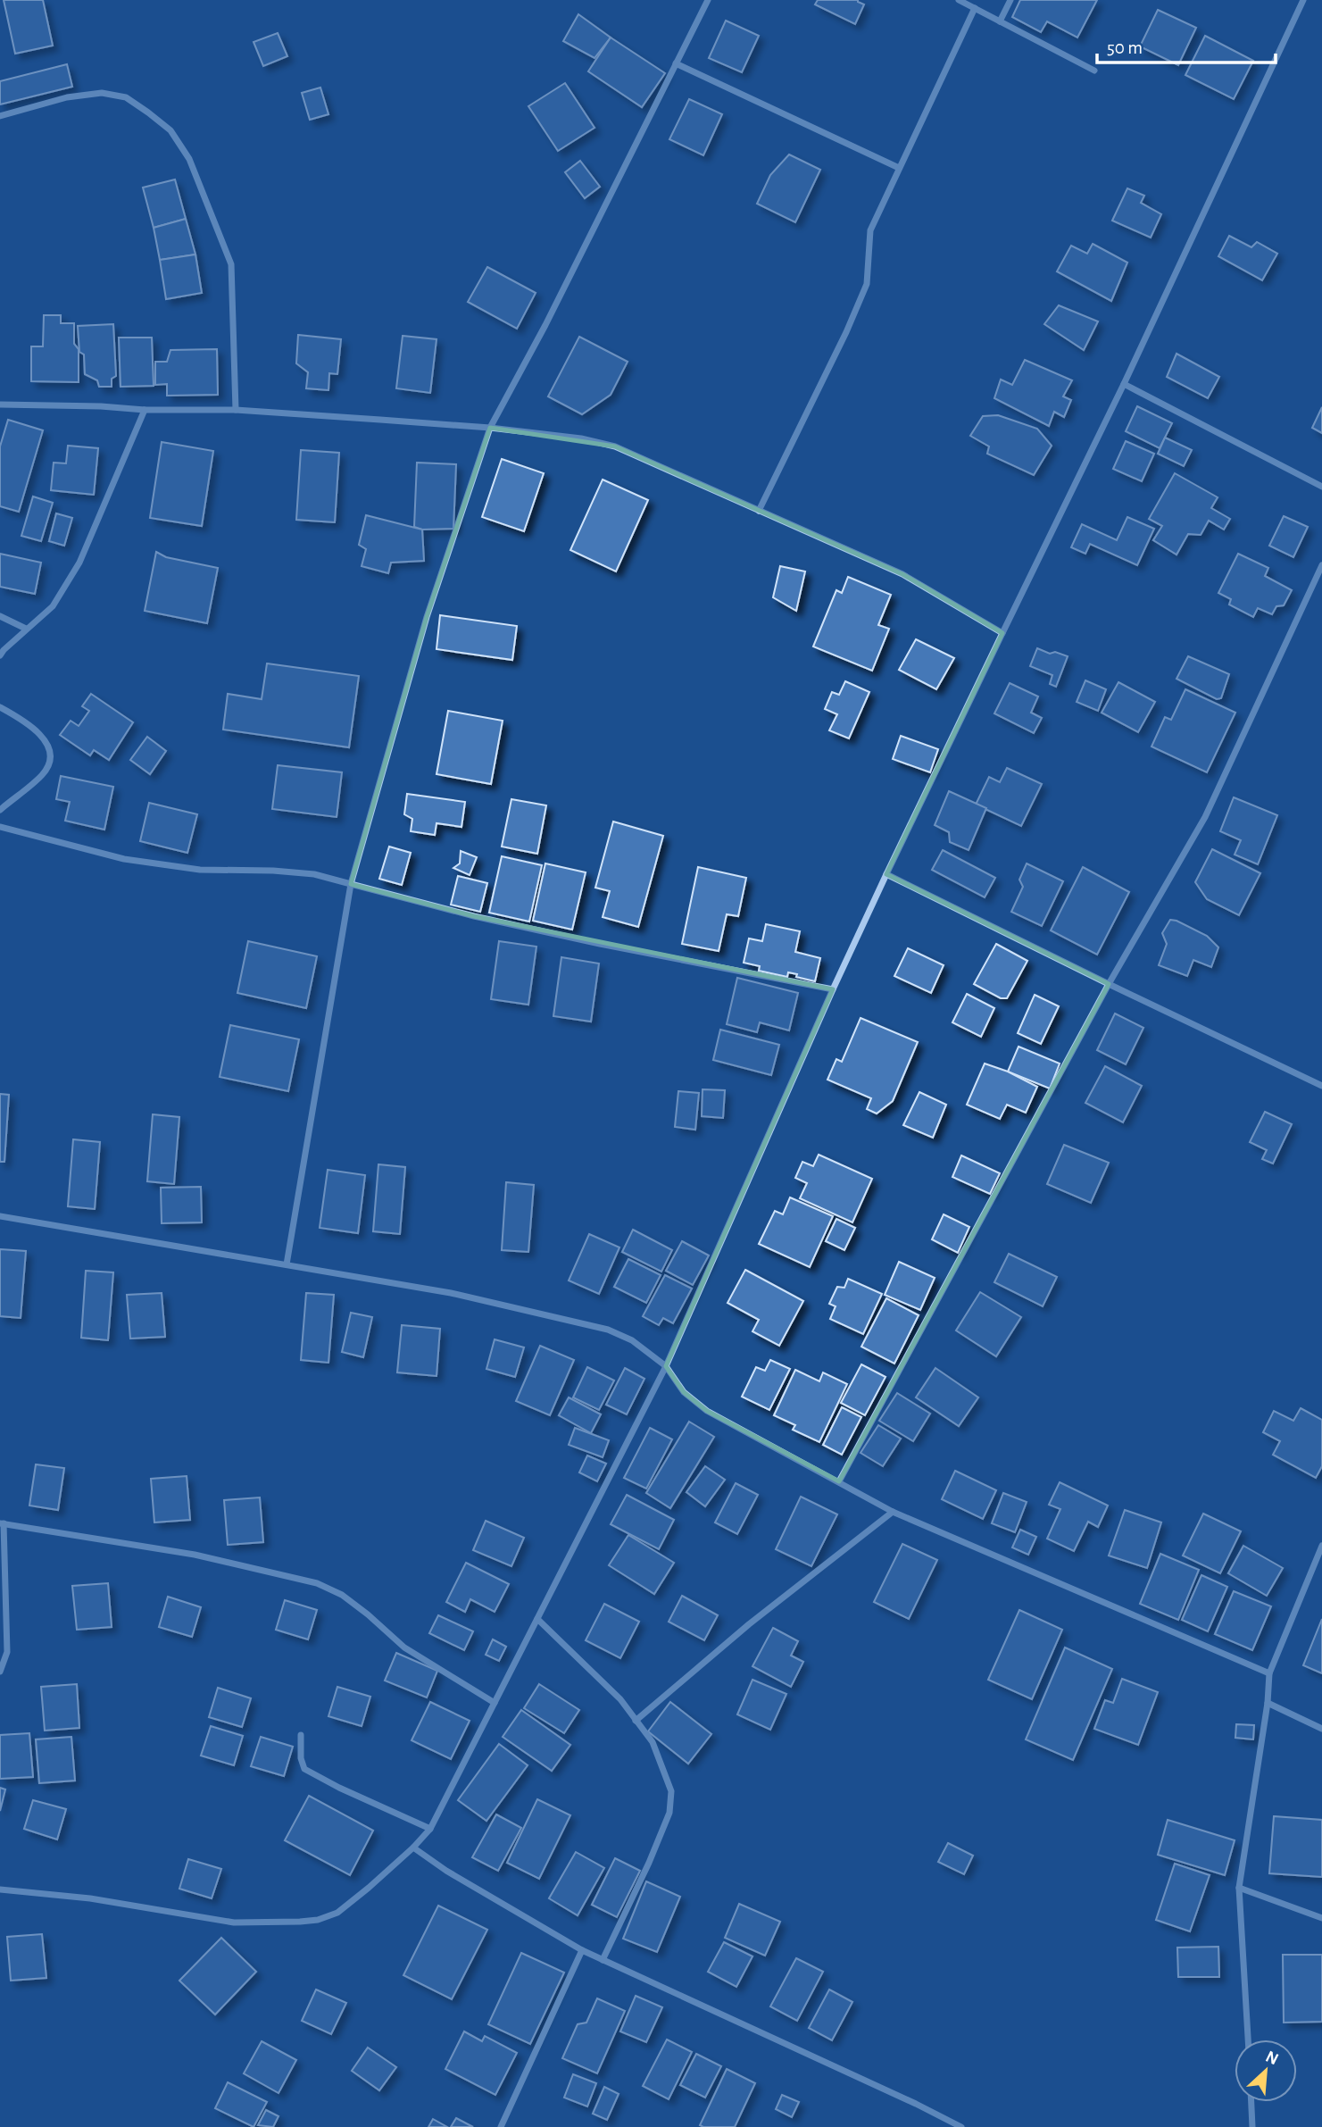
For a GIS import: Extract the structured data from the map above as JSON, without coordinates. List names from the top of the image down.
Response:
{
  "scale_bar": "50 m",
  "north": "top right"
}
